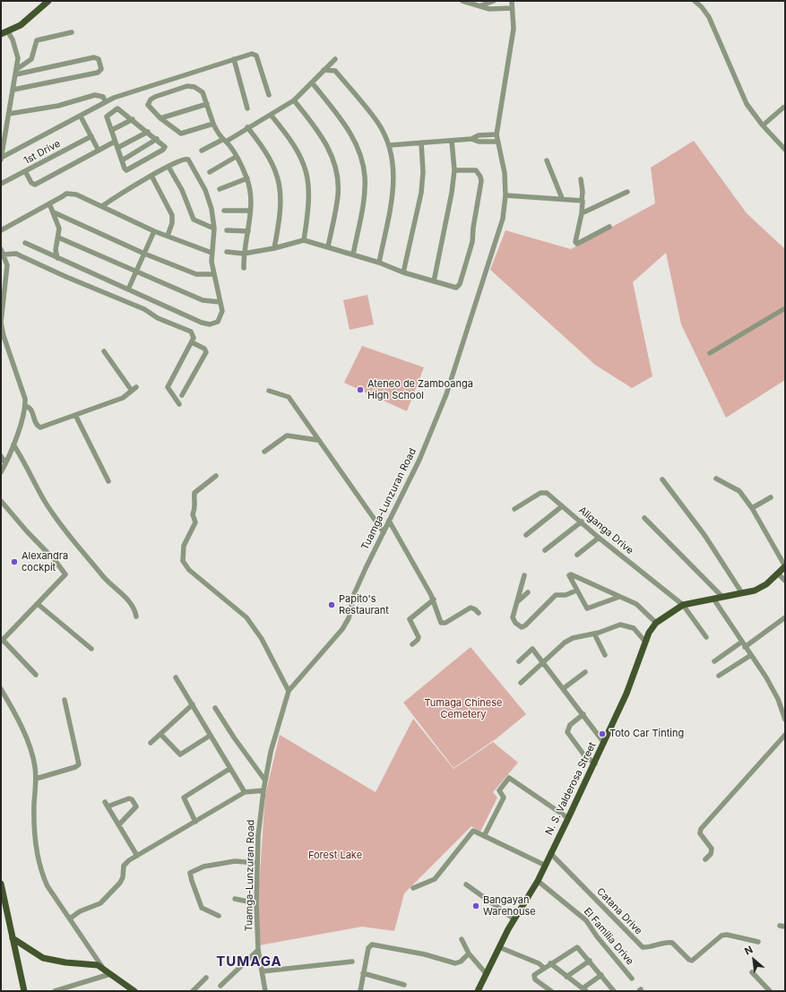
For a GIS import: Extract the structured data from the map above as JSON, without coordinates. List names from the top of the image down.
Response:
{
  "streets": {
    "main road": ["N. S. Valderosa Street"],
    "street": [
      "1st Drive",
      "Tuamga-Lunzuran Road",
      "Aliganga Drive",
      "Catana Drive",
      "El Familia Drive"
    ]
  },
  "crossings": [
    ["Aliganga Drive", "N. S. Valderosa Street"],
    ["N. S. Valderosa Street", "Catana Drive"],
    ["N. S. Valderosa Street", "El Familia Drive"]
  ],
  "districts": ["TUMAGA"],
  "parks": ["Tumaga Chinese Cemetery", "Forest Lake"],
  "places": [
    "Ateneo de Zamboanga High School",
    "Alexandra cockpit",
    "Papito's Restaurant",
    "Toto Car Tinting",
    "Bangayan Warehouse"
  ],
  "north": "top left"
}
